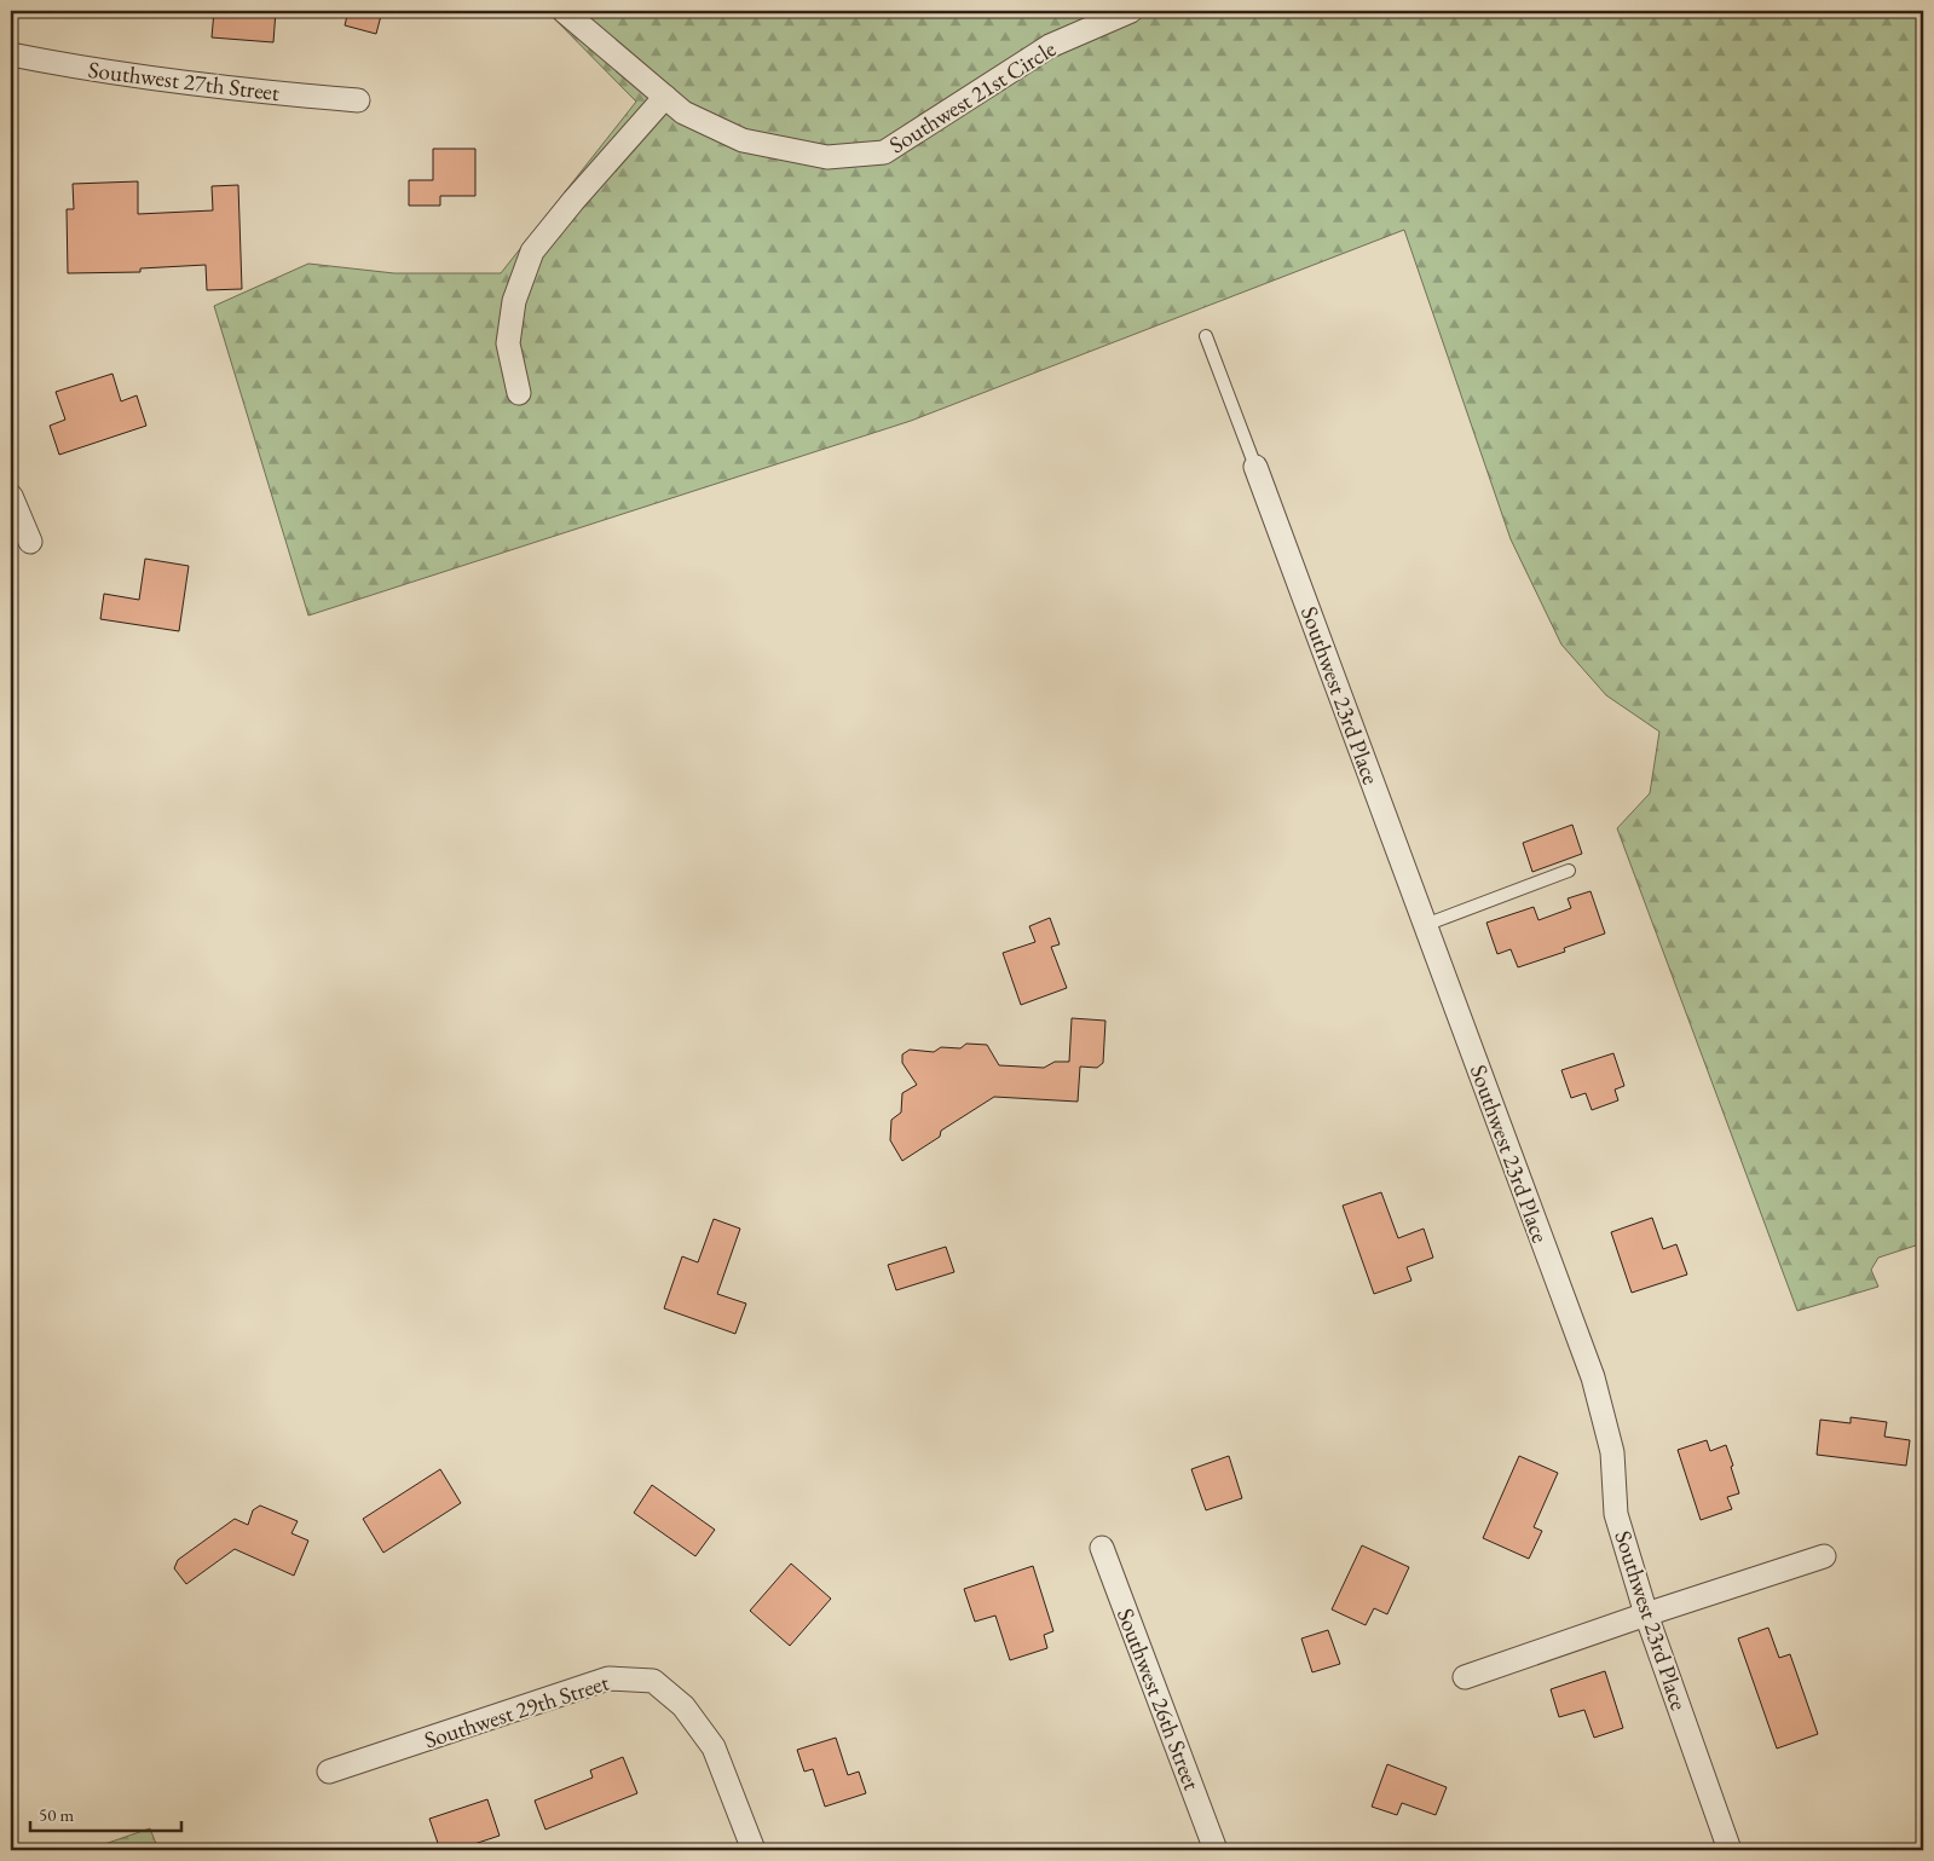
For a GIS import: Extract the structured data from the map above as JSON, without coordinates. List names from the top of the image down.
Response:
{
  "streets": {
    "street": [
      "Southwest 27th Street",
      "Southwest 21st Circle",
      "Southwest 23rd Place",
      "Southwest 26th Street",
      "Southwest 29th Street"
    ]
  },
  "scale_bar": "50 m"
}
